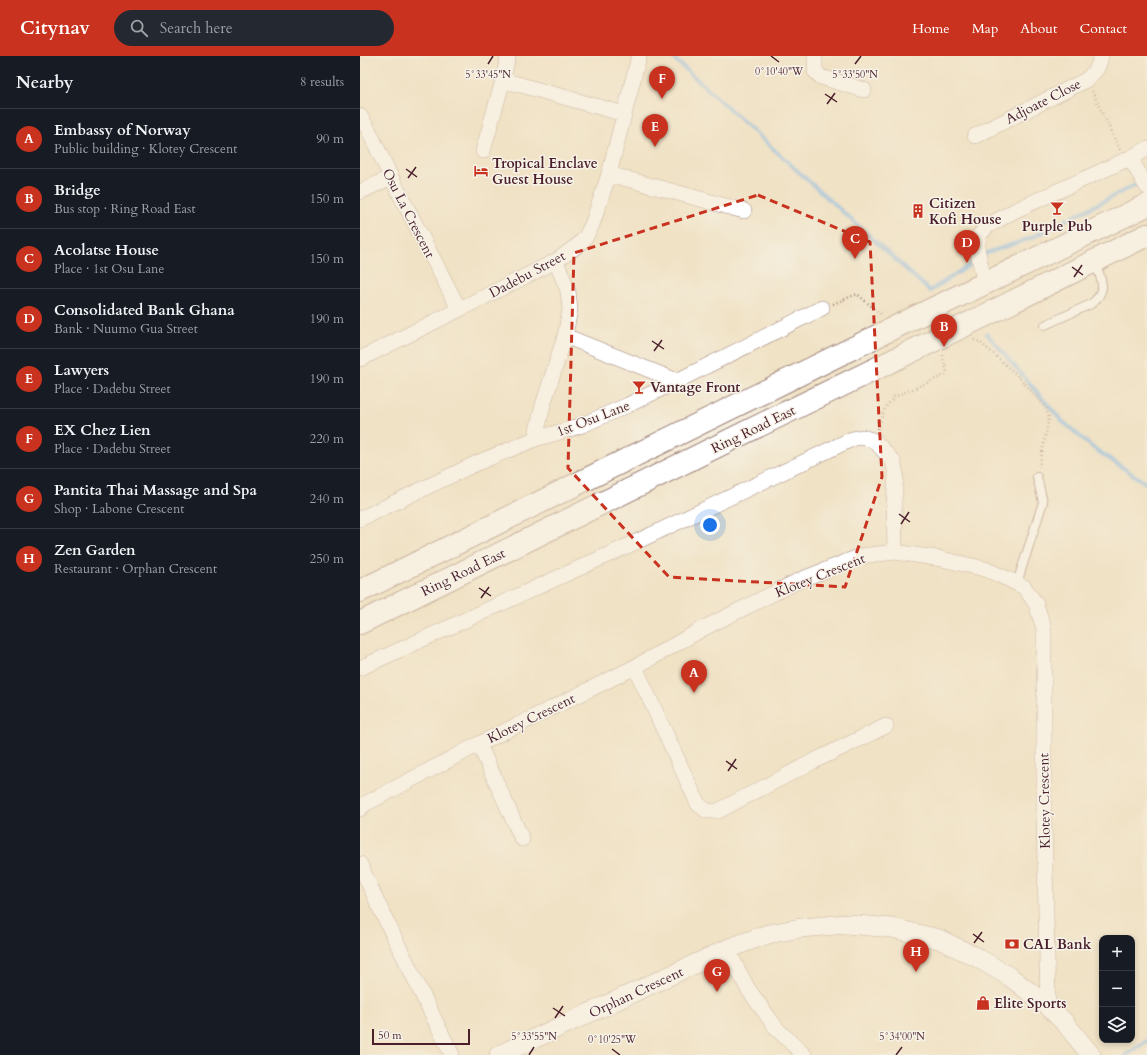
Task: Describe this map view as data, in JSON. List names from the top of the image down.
{
  "streets": {
    "main road": ["Ring Road East"],
    "street": [
      "Adjoate Close",
      "Osu La Crescent",
      "Dadebu Street",
      "1st Osu Lane",
      "Klotey Crescent",
      "Orphan Crescent"
    ]
  },
  "crossings": [
    ["Osu La Crescent", "Dadebu Street"],
    ["Klotey Crescent", "Orphan Crescent"]
  ],
  "places": {
    "hotel": ["Tropical Enclave Guest House"],
    "bar": ["Purple Pub", "Vantage Front"],
    "building": ["Citizen Kofi House"],
    "bank": ["CAL Bank"],
    "shop": ["Elite Sports"]
  },
  "scale_bar": "50 m",
  "page": {
    "header": "Citynav",
    "search": "Search here",
    "nav": [
      "Home",
      "Map",
      "About",
      "Contact"
    ],
    "heading": ["Nearby", "8 results"],
    "pins": [
      "F",
      "E",
      "C",
      "D",
      "B",
      "A",
      "H",
      "G"
    ],
    "list": [
      {
        "mark": "A",
        "name": "Embassy of Norway",
        "note": "Public building · Klotey Crescent",
        "value": "90 m"
      },
      {
        "mark": "B",
        "name": "Bridge",
        "note": "Bus stop · Ring Road East",
        "value": "150 m"
      },
      {
        "mark": "C",
        "name": "Acolatse House",
        "note": "Place · 1st Osu Lane",
        "value": "150 m"
      },
      {
        "mark": "D",
        "name": "Consolidated Bank Ghana",
        "note": "Bank · Nuumo Gua Street",
        "value": "190 m"
      },
      {
        "mark": "E",
        "name": "Lawyers",
        "note": "Place · Dadebu Street",
        "value": "190 m"
      },
      {
        "mark": "F",
        "name": "EX Chez Lien",
        "note": "Place · Dadebu Street",
        "value": "220 m"
      },
      {
        "mark": "G",
        "name": "Pantita Thai Massage and Spa",
        "note": "Shop · Labone Crescent",
        "value": "240 m"
      },
      {
        "mark": "H",
        "name": "Zen Garden",
        "note": "Restaurant · Orphan Crescent",
        "value": "250 m"
      }
    ],
    "map_buttons": ["+", "−"],
    "scale": "50 m"
  },
  "coordinates": [
    "0°10'40\"W",
    "5°33'45\"N",
    "5°33'50\"N",
    "5°33'55\"N",
    "5°34'00\"N",
    "0°10'25\"W"
  ]
}
